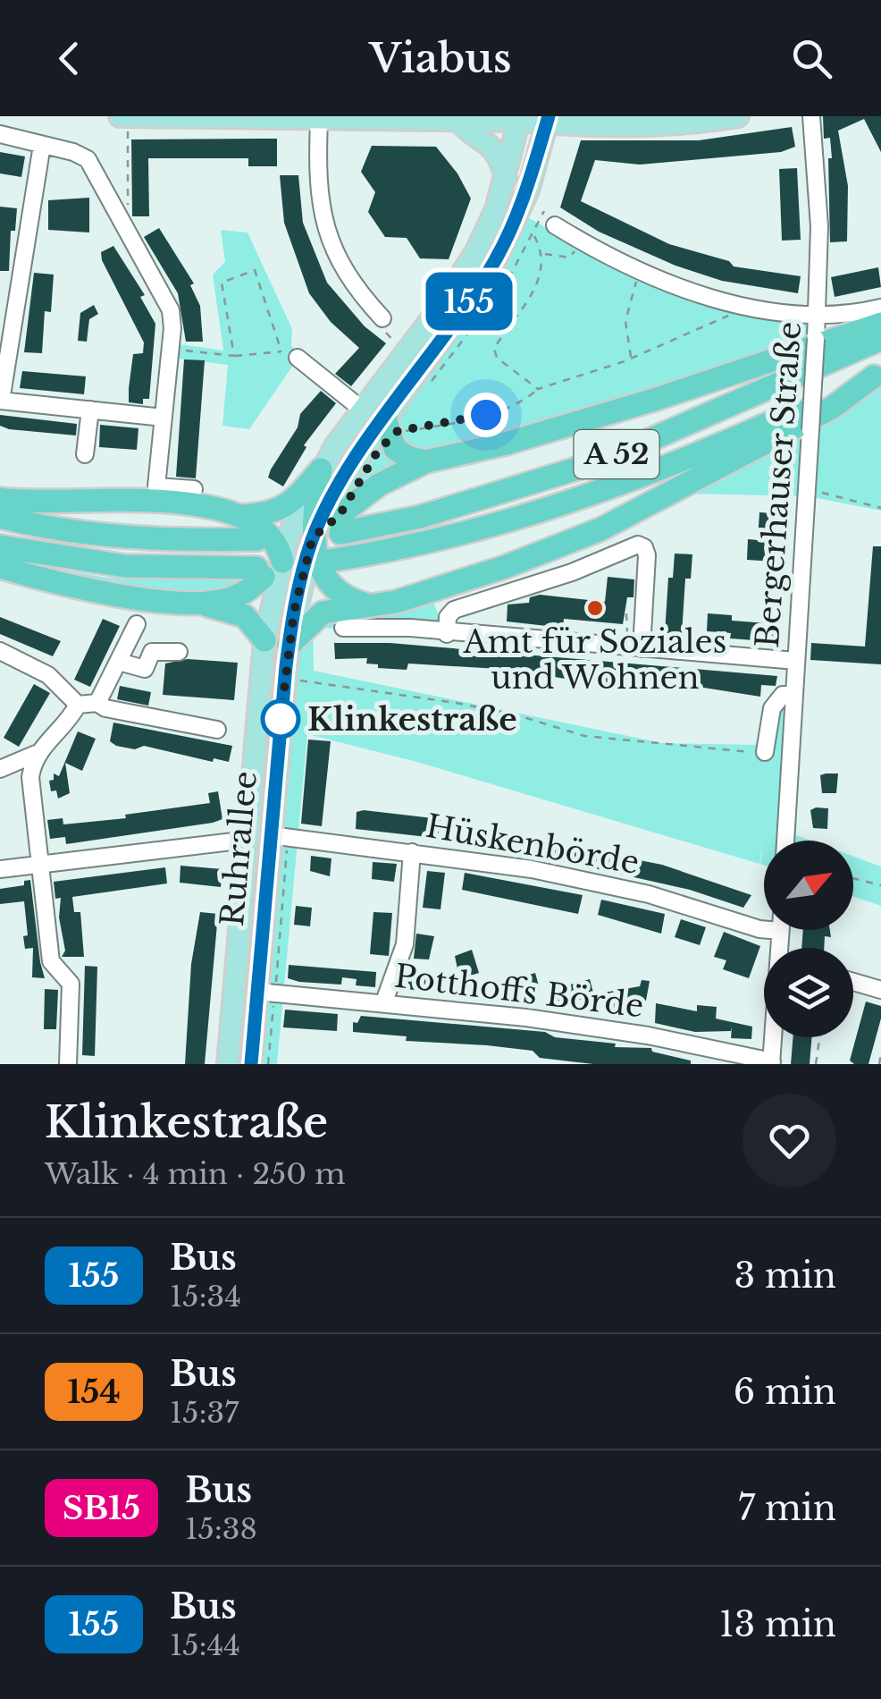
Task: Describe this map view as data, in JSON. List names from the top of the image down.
{
  "streets": {
    "highway": ["A 52"],
    "main road": ["Ruhrallee"],
    "street": ["Bergerhauser Straße", "Hüskenbörde", "Potthoffs Börde"]
  },
  "crossings": [
    ["Hüskenbörde", "Ruhrallee"],
    ["Ruhrallee", "Potthoffs Börde"]
  ],
  "places": ["Amt für Soziales und Wohnen", "Klinkestraße"],
  "lines": ["bus line 155"],
  "north": "top right",
  "page": {
    "header": "Viabus",
    "on_map": "155",
    "heading": ["Klinkestraße", "Walk · 4 min · 250 m"],
    "list": [
      {
        "mark": "155",
        "name": "Bus",
        "note": "15:34",
        "value": "3 min"
      },
      {
        "mark": "154",
        "name": "Bus",
        "note": "15:37",
        "value": "6 min"
      },
      {
        "mark": "SB15",
        "name": "Bus",
        "note": "15:38",
        "value": "7 min"
      },
      {
        "mark": "155",
        "name": "Bus",
        "note": "15:44",
        "value": "13 min"
      }
    ]
  }
}
